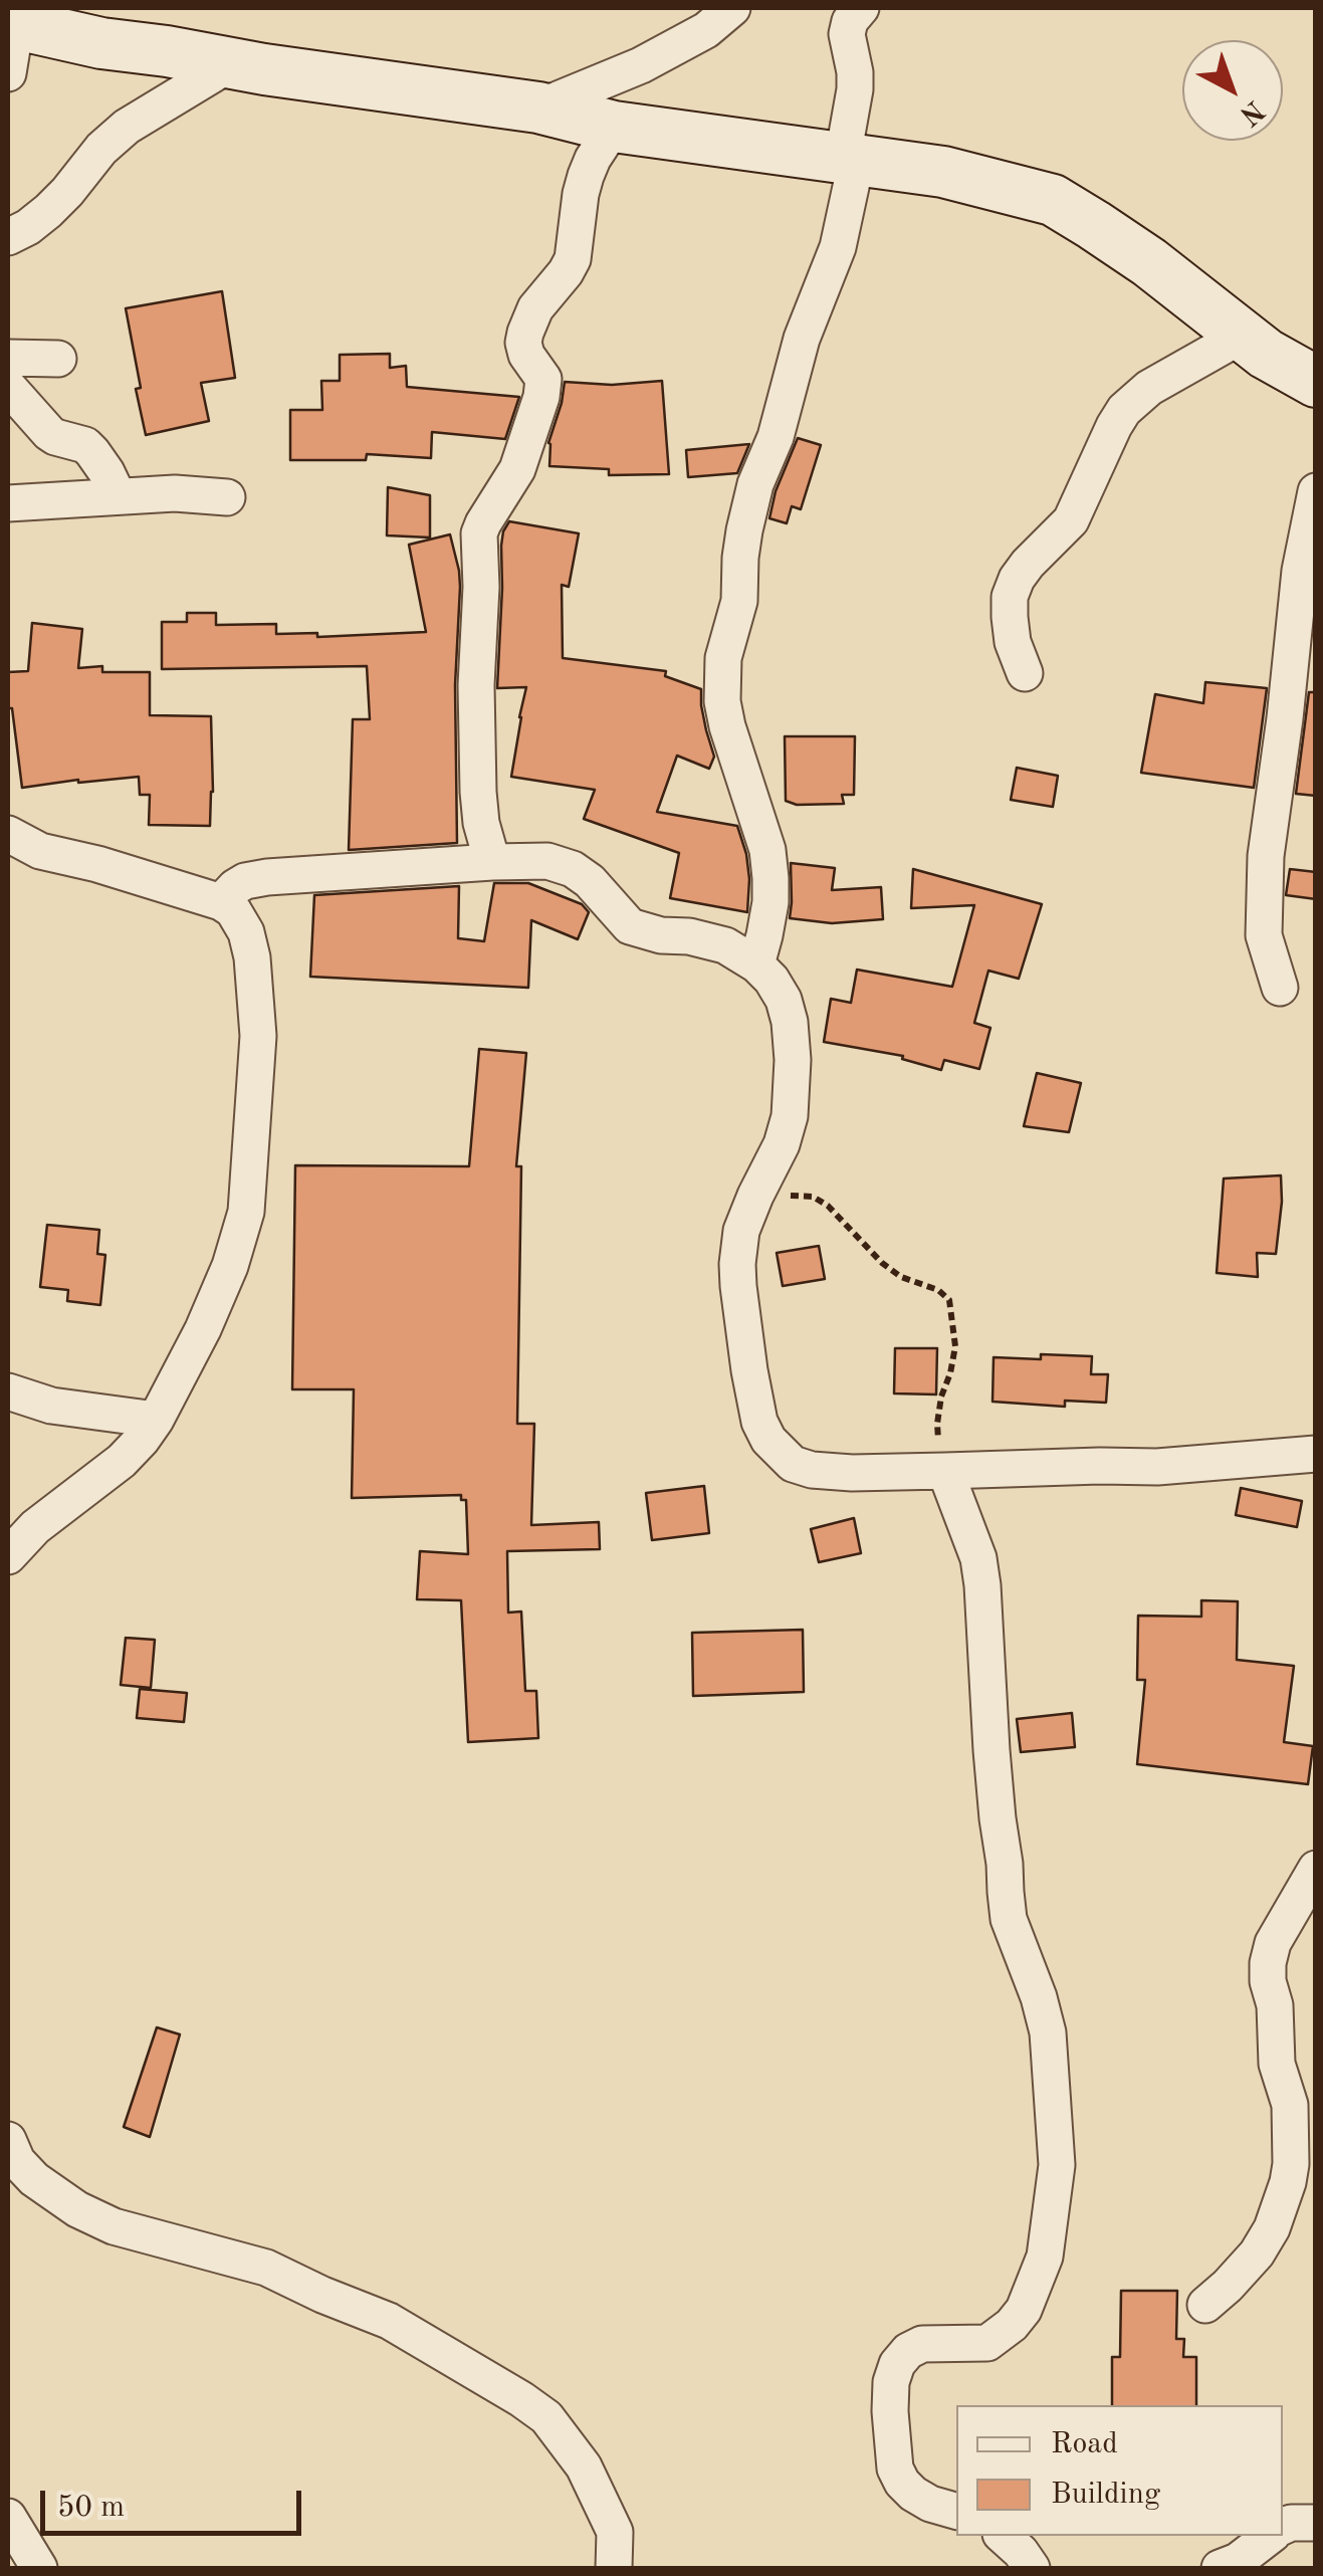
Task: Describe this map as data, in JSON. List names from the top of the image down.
{
  "legend": ["Road", "Building"],
  "scale_bar": "50 m",
  "north": "bottom right"
}
